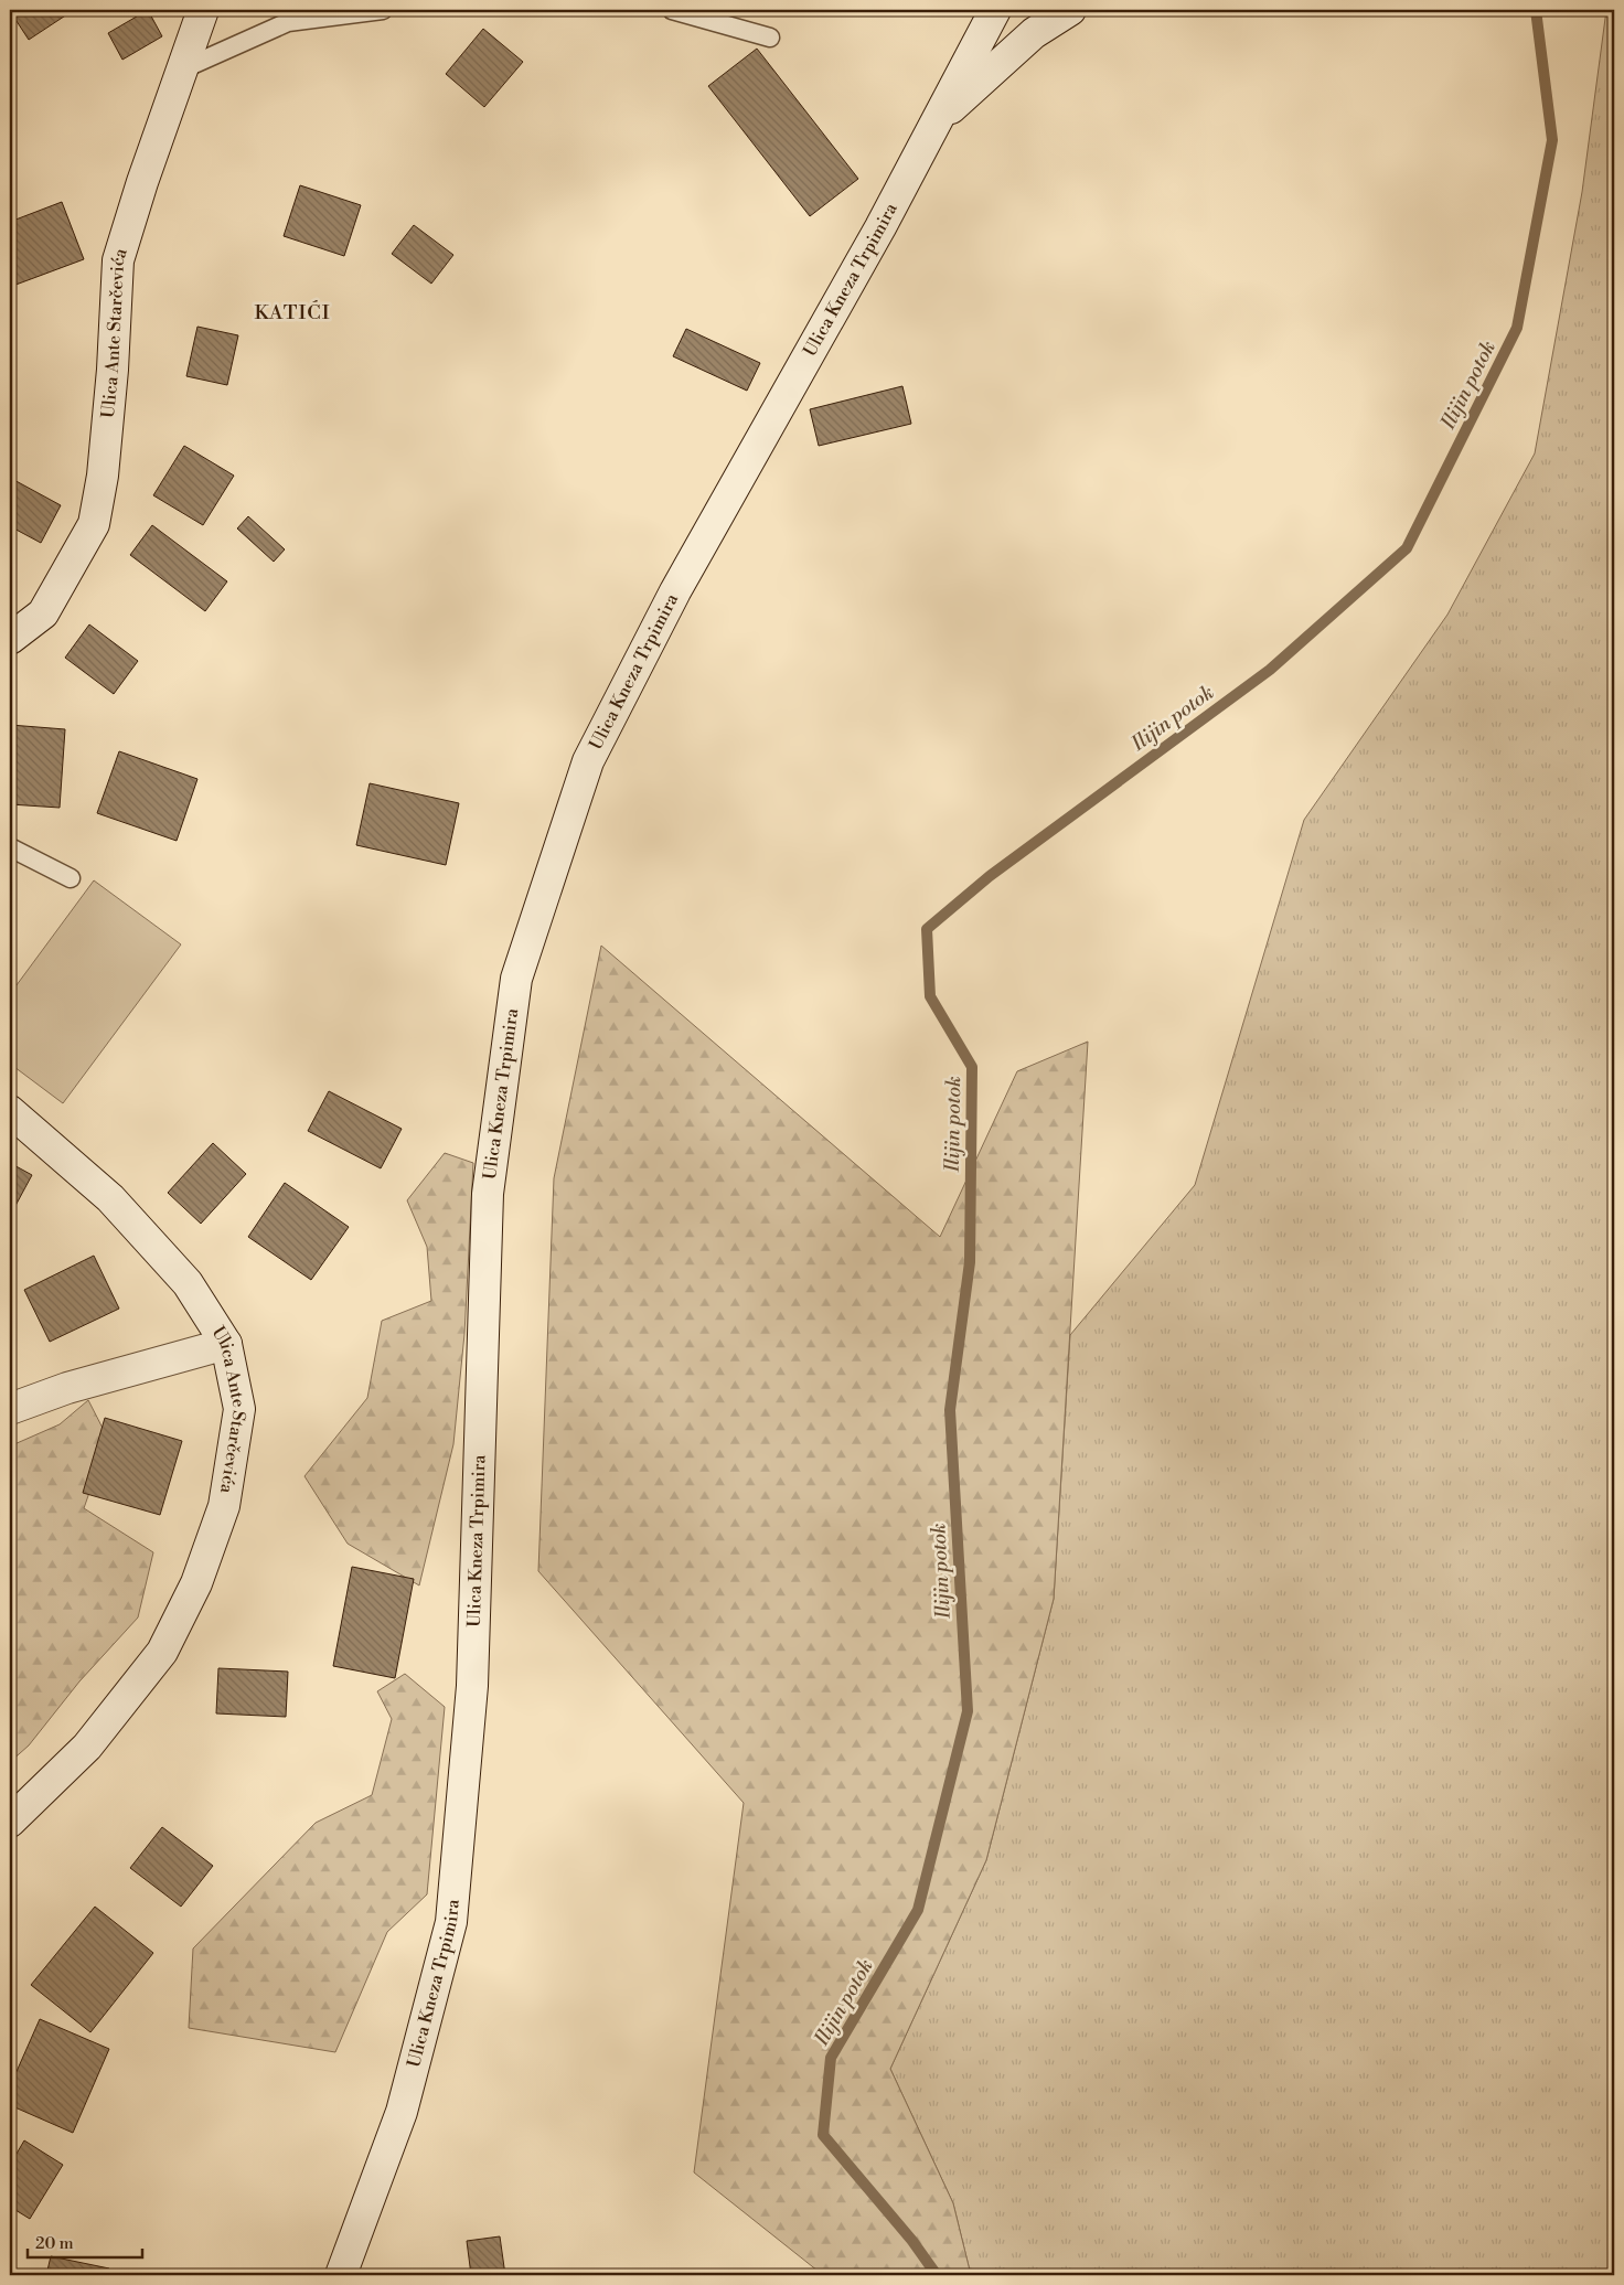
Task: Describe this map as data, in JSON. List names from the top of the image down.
{
  "streets": {
    "main road": ["Ulica Kneza Trpimira", "Ulica Ante Starčevića"]
  },
  "districts": ["KATIĆI"],
  "water": ["Ilijin potok"],
  "scale_bar": "20 m"
}
